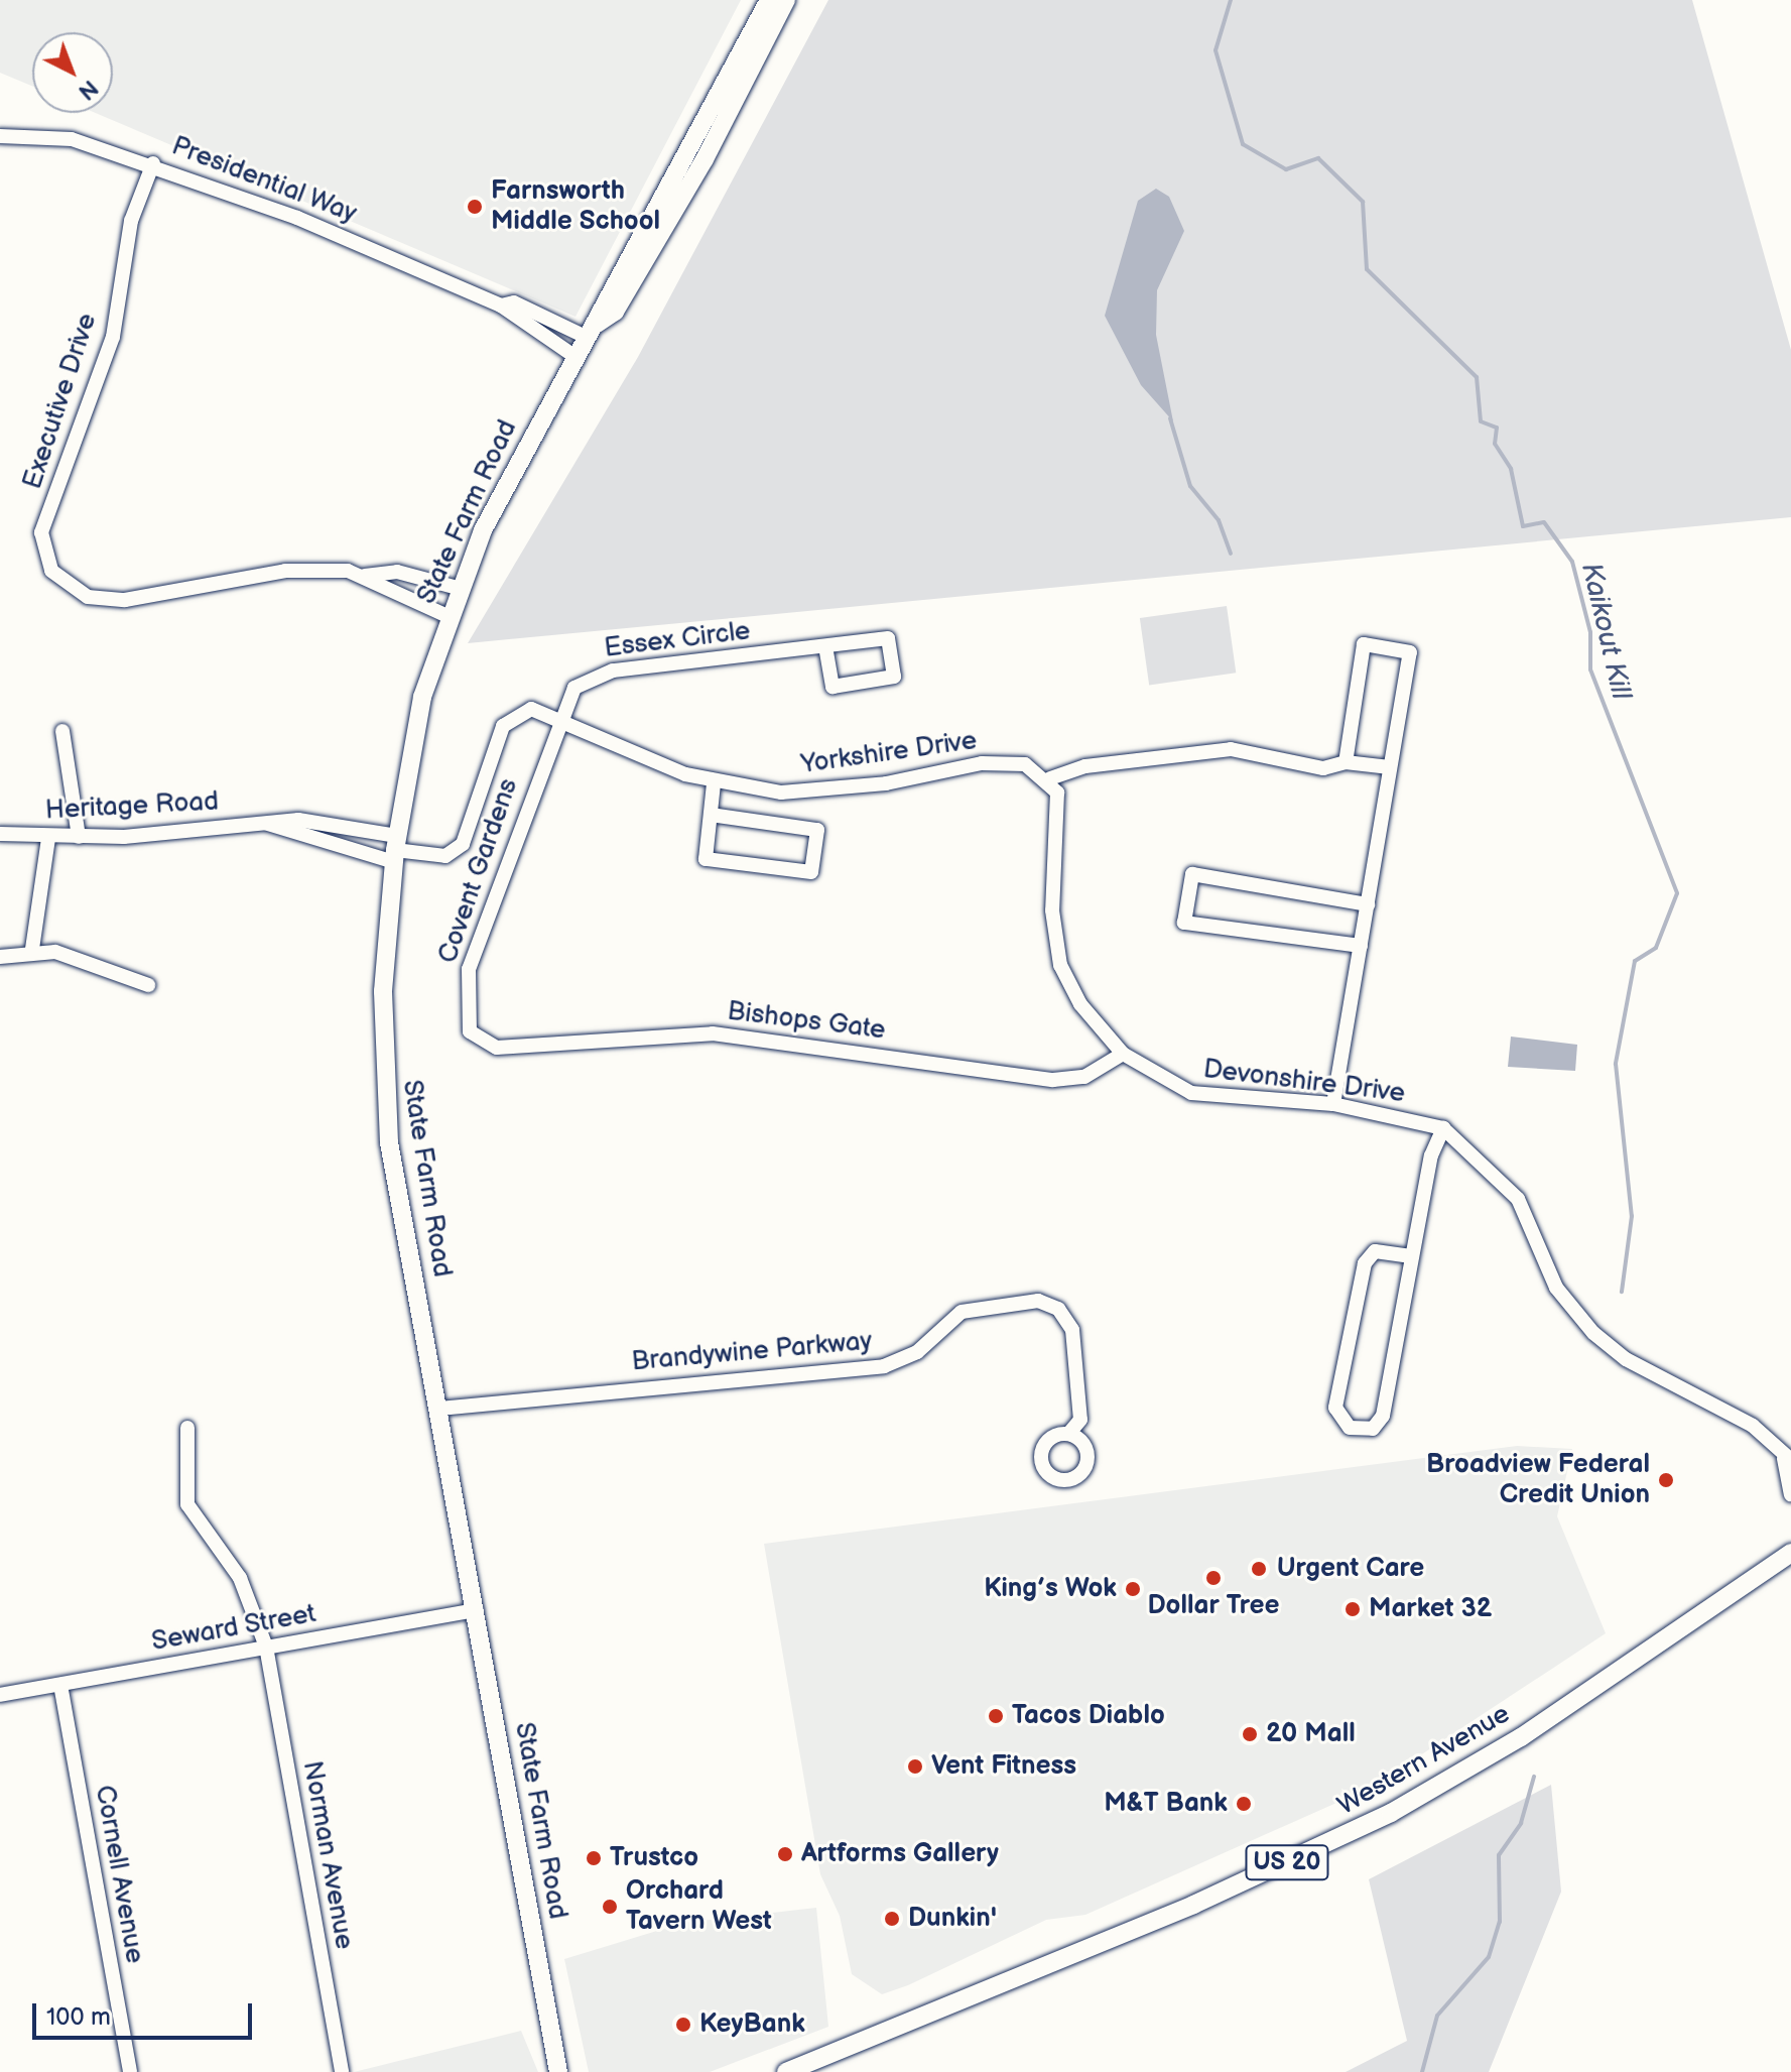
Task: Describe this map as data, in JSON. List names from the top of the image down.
{
  "streets": {
    "main road": ["State Farm Road", "Western Avenue", "US 20"],
    "street": [
      "Presidential Way",
      "Executive Drive",
      "Essex Circle",
      "Yorkshire Drive",
      "Heritage Road",
      "Covent Gardens",
      "Bishops Gate",
      "Devonshire Drive",
      "Brandywine Parkway",
      "Seward Street",
      "Norman Avenue",
      "Cornell Avenue"
    ]
  },
  "crossings": [
    ["Presidential Way", "Executive Drive"],
    ["Presidential Way", "State Farm Road"],
    ["Executive Drive", "State Farm Road"],
    ["State Farm Road", "Yorkshire Drive"],
    ["State Farm Road", "Heritage Road"],
    ["State Farm Road", "Brandywine Parkway"],
    ["State Farm Road", "Seward Street"],
    ["Essex Circle", "Yorkshire Drive"],
    ["Essex Circle", "Covent Gardens"],
    ["Yorkshire Drive", "Heritage Road"],
    ["Yorkshire Drive", "Covent Gardens"],
    ["Yorkshire Drive", "Devonshire Drive"],
    ["Covent Gardens", "Bishops Gate"],
    ["Bishops Gate", "Devonshire Drive"],
    ["Seward Street", "Norman Avenue"],
    ["Seward Street", "Cornell Avenue"]
  ],
  "water": ["Kaikout Kill"],
  "places": [
    "Farnsworth Middle School",
    "Broadview Federal Credit Union",
    "Urgent Care",
    "Dollar Tree",
    "King’s Wok",
    "Market 32",
    "Tacos Diablo",
    "20 Mall",
    "Vent Fitness",
    "M&T Bank",
    "Artforms Gallery",
    "Trustco",
    "Orchard Tavern West",
    "Dunkin'",
    "KeyBank"
  ],
  "scale_bar": "100 m",
  "north": "bottom right"
}
